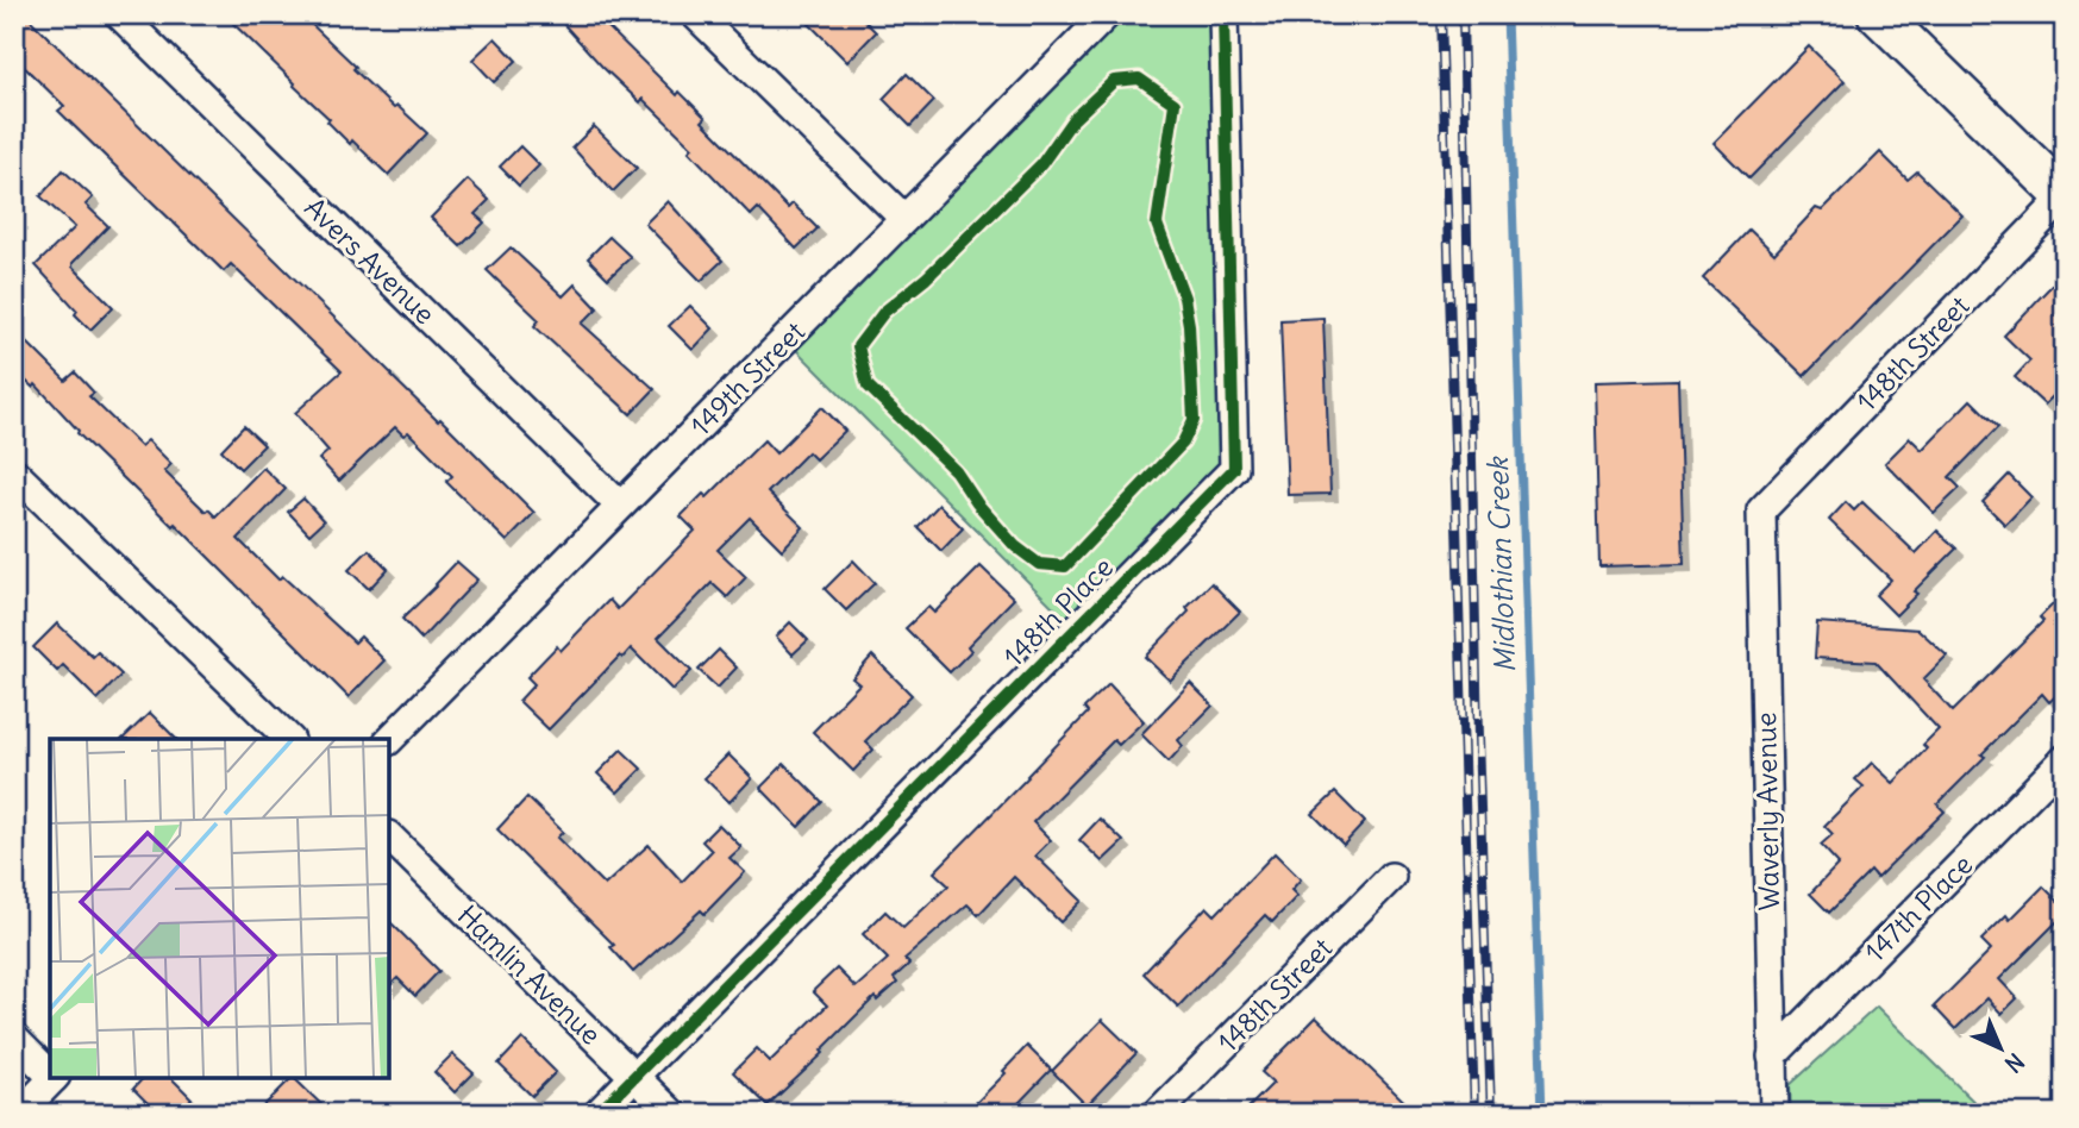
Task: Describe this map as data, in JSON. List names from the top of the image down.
{
  "streets": {
    "street": [
      "Avers Avenue",
      "148th Street",
      "149th Street",
      "148th Place",
      "Waverly Avenue",
      "147th Place",
      "Hamlin Avenue"
    ]
  },
  "crossings": [
    ["Avers Avenue", "149th Street"],
    ["148th Street", "Waverly Avenue"],
    ["148th Place", "Hamlin Avenue"],
    ["Waverly Avenue", "147th Place"]
  ],
  "water": ["Midlothian Creek"],
  "north": "bottom right"
}
